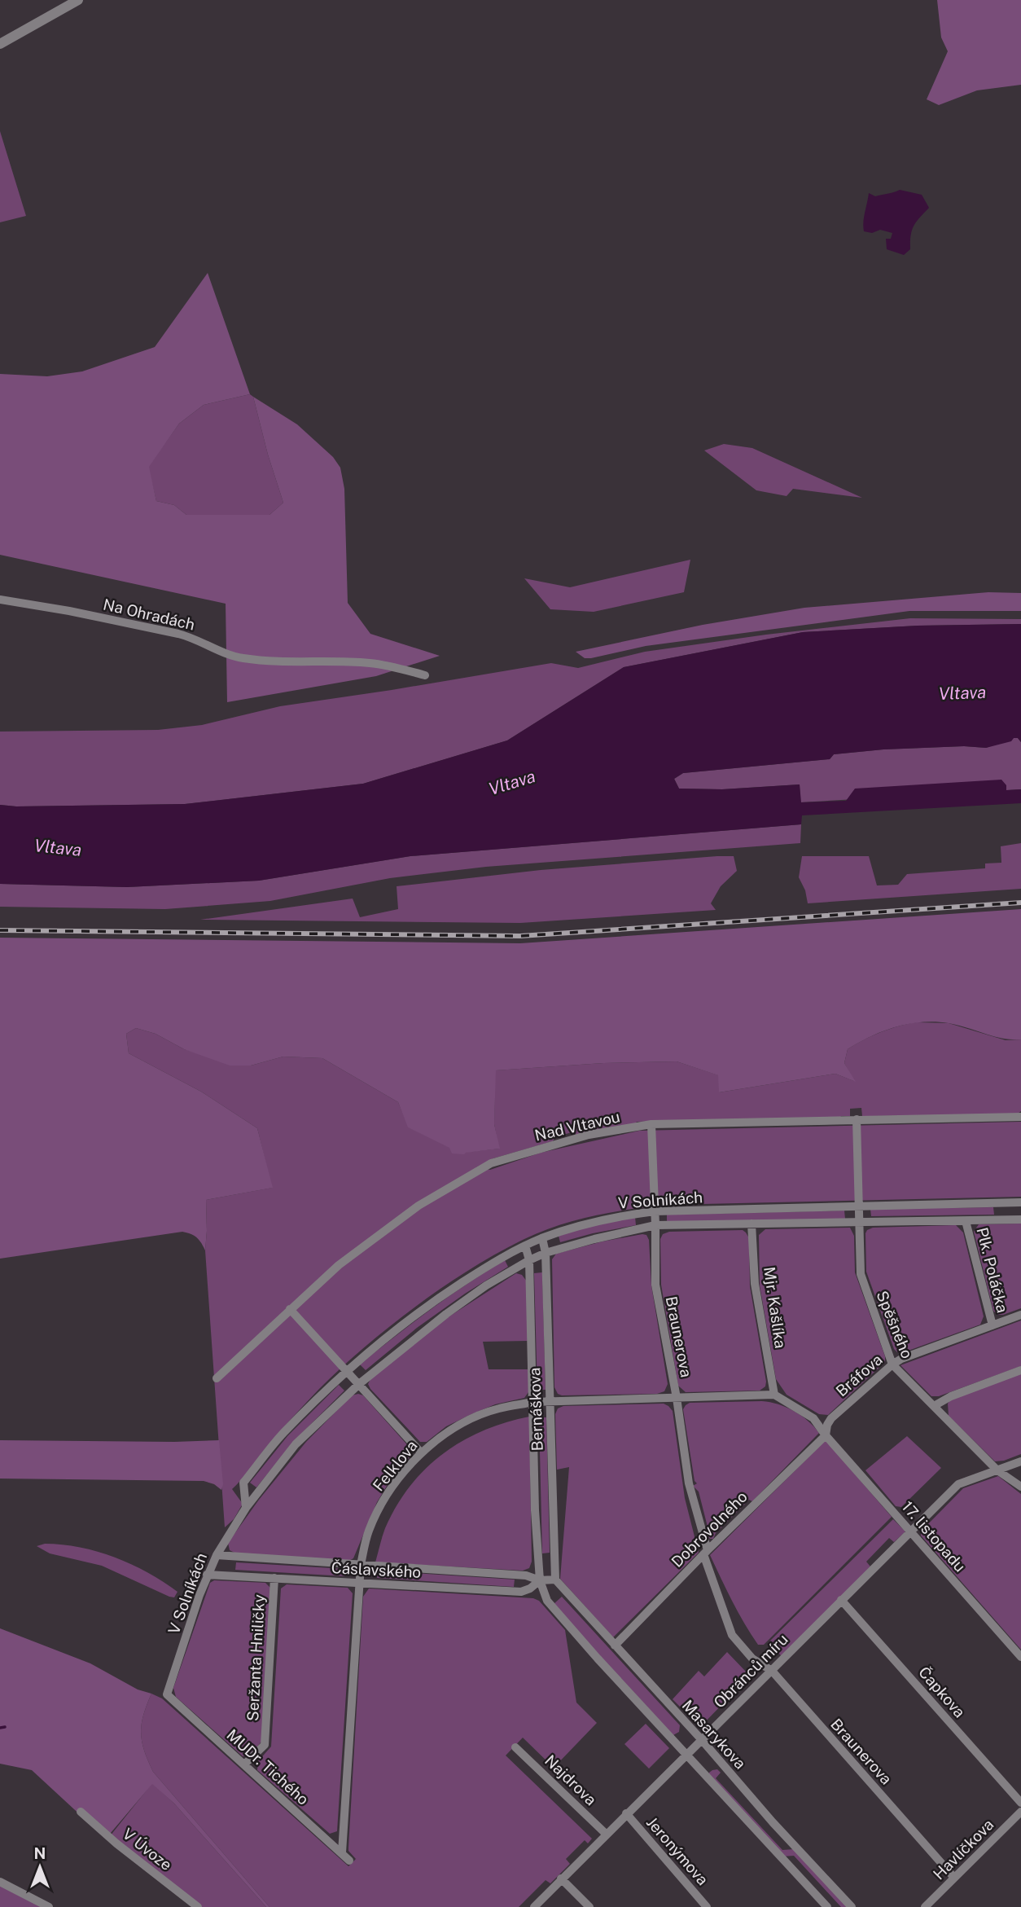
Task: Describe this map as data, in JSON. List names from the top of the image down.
{
  "streets": {
    "street": [
      "Na Ohradách",
      "Nad Vltavou",
      "V Solníkách",
      "Plk. Poláčka",
      "Mjr. Kašlíka",
      "Spěšného",
      "Braunerova",
      "Bráfova",
      "Bernáškova",
      "Felklova",
      "Dobrovolného",
      "17. listopadu",
      "Čáslavského",
      "Seržanta Hniličky",
      "Obránců míru",
      "Čapkova",
      "Masarykova",
      "MUDr. Tichého",
      "Najdrova",
      "V Úvoze",
      "Havlíčkova",
      "Jeronýmova"
    ]
  },
  "crossings": [
    ["Nad Vltavou", "Spěšného"],
    ["Nad Vltavou", "Braunerova"],
    ["V Solníkách", "Plk. Poláčka"],
    ["V Solníkách", "Mjr. Kašlíka"],
    ["V Solníkách", "Spěšného"],
    ["V Solníkách", "Braunerova"],
    ["V Solníkách", "Bernáškova"],
    ["V Solníkách", "Čáslavského"],
    ["V Solníkách", "MUDr. Tichého"],
    ["Plk. Poláčka", "Bráfova"],
    ["Mjr. Kašlíka", "Felklova"],
    ["Spěšného", "Bráfova"],
    ["Spěšného", "Obránců míru"],
    ["Braunerova", "Felklova"],
    ["Braunerova", "Dobrovolného"],
    ["Braunerova", "Obránců míru"],
    ["Braunerova", "Havlíčkova"],
    ["Bráfova", "Dobrovolného"],
    ["Bráfova", "17. listopadu"],
    ["Bernáškova", "Felklova"],
    ["Bernáškova", "Čáslavského"],
    ["Bernáškova", "Masarykova"],
    ["Felklova", "Čáslavského"],
    ["Felklova", "MUDr. Tichého"],
    ["Dobrovolného", "17. listopadu"],
    ["Dobrovolného", "Masarykova"],
    ["17. listopadu", "Obránců míru"],
    ["Čáslavského", "Seržanta Hniličky"],
    ["Čáslavského", "Masarykova"],
    ["Seržanta Hniličky", "MUDr. Tichého"],
    ["Obránců míru", "Čapkova"],
    ["Obránců míru", "Masarykova"],
    ["Obránců míru", "Najdrova"],
    ["Obránců míru", "Jeronýmova"]
  ],
  "water": ["Vltava"],
  "north": "top"
}
